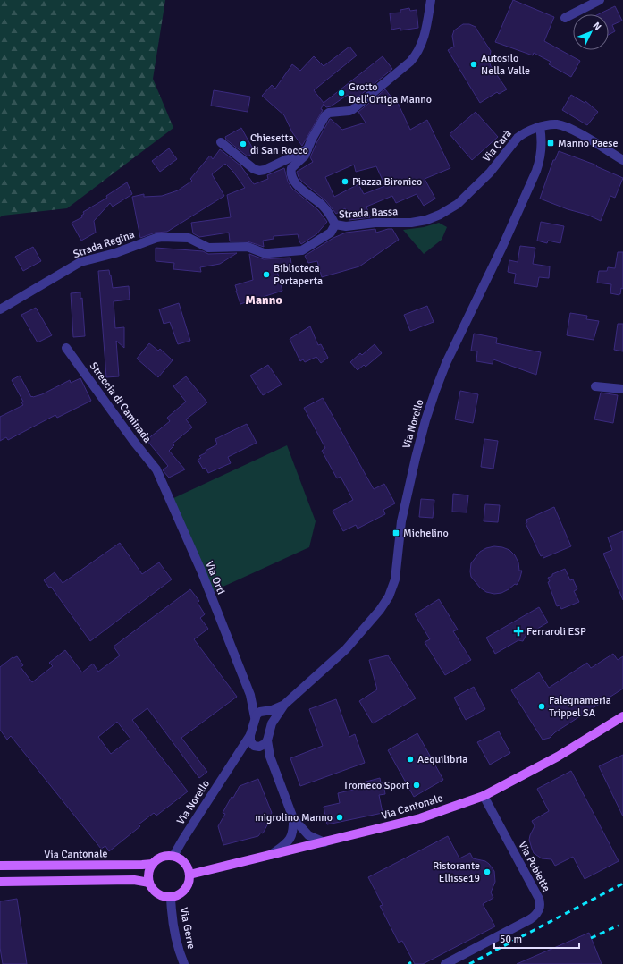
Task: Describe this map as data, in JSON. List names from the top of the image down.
{
  "streets": {
    "main road": ["Via Cantonale"],
    "street": [
      "Via Carà",
      "Strada Bassa",
      "Strada Regina",
      "Streccia di Caminada",
      "Via Norello",
      "Via Orti",
      "Via Pobiette",
      "Via Gerre"
    ]
  },
  "crossings": [
    ["Via Carà", "Strada Bassa"],
    ["Via Carà", "Via Norello"],
    ["Strada Bassa", "Strada Regina"],
    ["Streccia di Caminada", "Via Orti"],
    ["Via Norello", "Via Orti"],
    ["Via Norello", "Via Cantonale"],
    ["Via Norello", "Via Gerre"],
    ["Via Cantonale", "Via Pobiette"],
    ["Via Cantonale", "Via Gerre"]
  ],
  "districts": ["Manno"],
  "places": {
    "other": [
      "Autosilo Nella Valle",
      "Grotto Dell'Ortiga Manno",
      "Chiesetta di San Rocco",
      "Piazza Bironico",
      "Biblioteca Portaperta",
      "Falegnameria Trippel SA",
      "Aequilibria",
      "Tromeco Sport",
      "migrolino Manno",
      "Ristorante Ellisse19"
    ],
    "transit": ["Manno Paese", "Michelino"],
    "health": ["Ferraroli ESP"]
  },
  "scale_bar": "50 m",
  "north": "top right"
}
